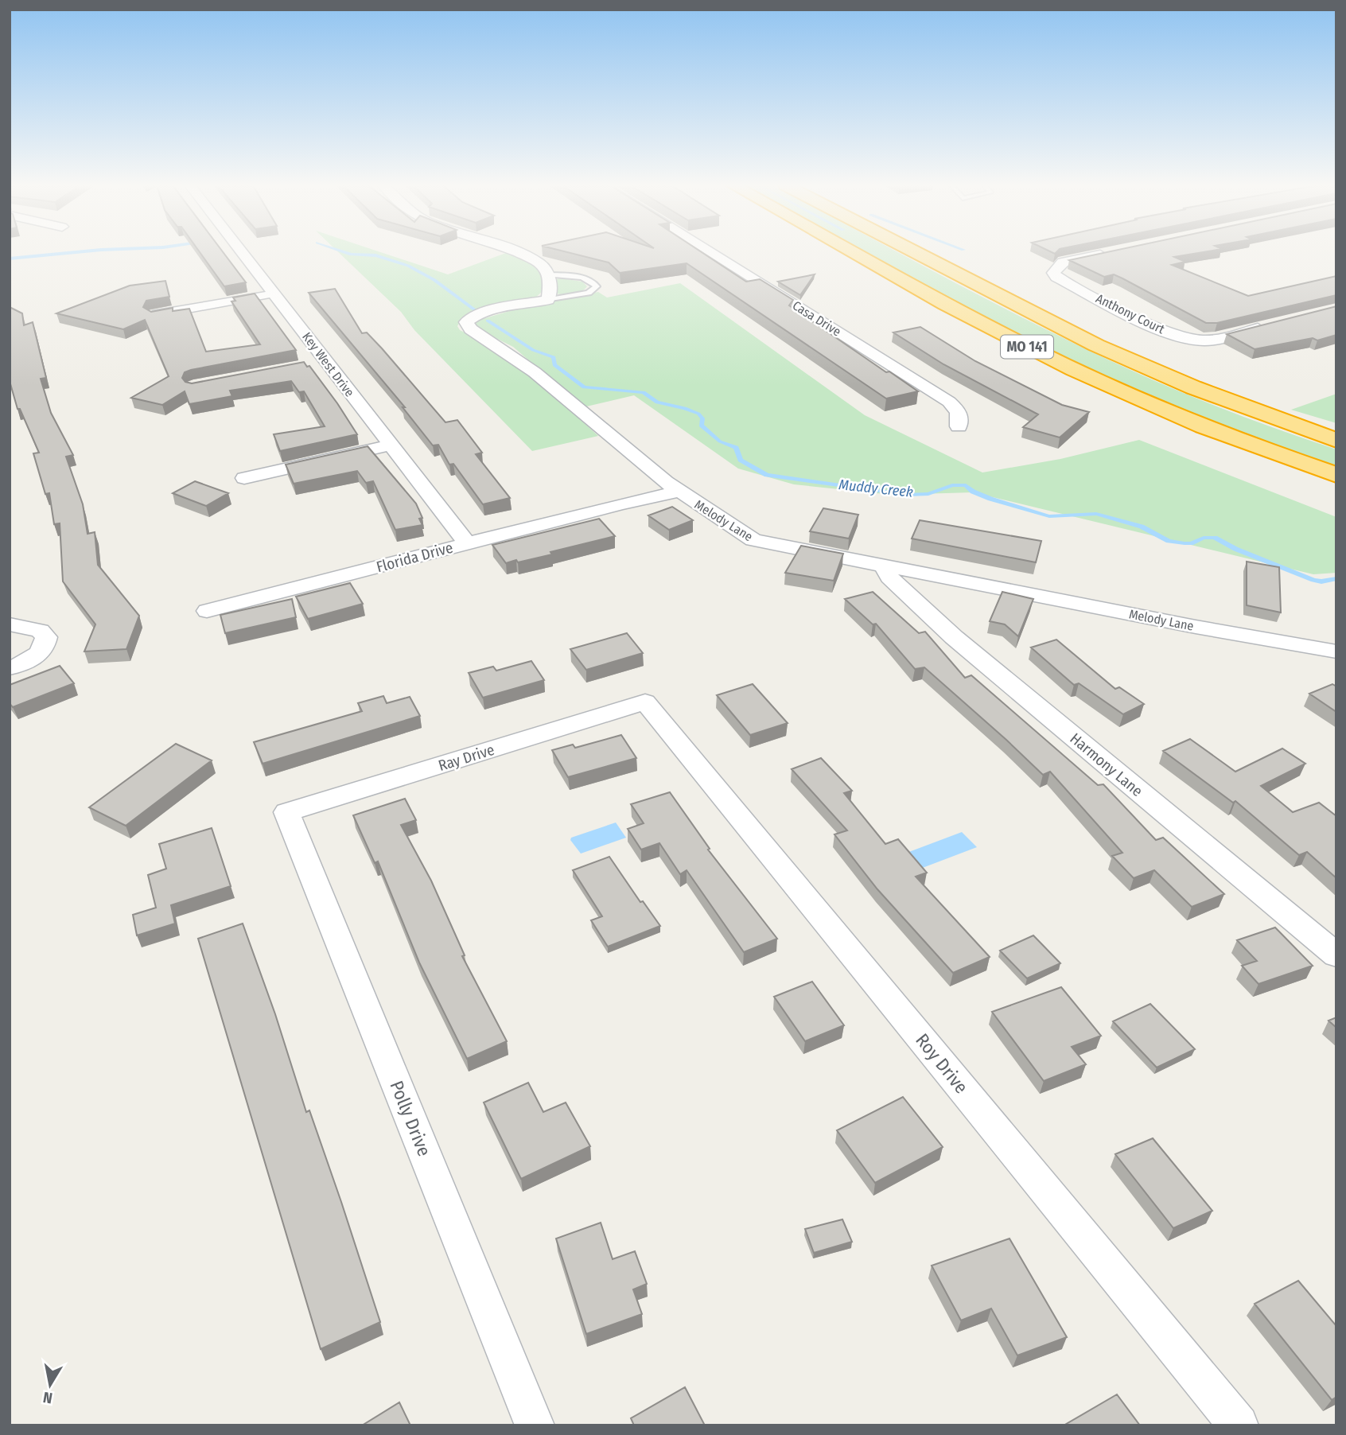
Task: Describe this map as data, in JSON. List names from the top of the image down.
{
  "streets": {
    "highway": ["MO 141"],
    "street": [
      "Anthony Court",
      "Casa Drive",
      "Key West Drive",
      "Melody Lane",
      "Florida Drive",
      "Ray Drive",
      "Harmony Lane",
      "Roy Drive",
      "Polly Drive"
    ]
  },
  "crossings": [
    ["Key West Drive", "Florida Drive"],
    ["Melody Lane", "Florida Drive"],
    ["Melody Lane", "Harmony Lane"],
    ["Ray Drive", "Roy Drive"],
    ["Ray Drive", "Polly Drive"]
  ],
  "water": ["Muddy Creek"],
  "north": "bottom"
}
